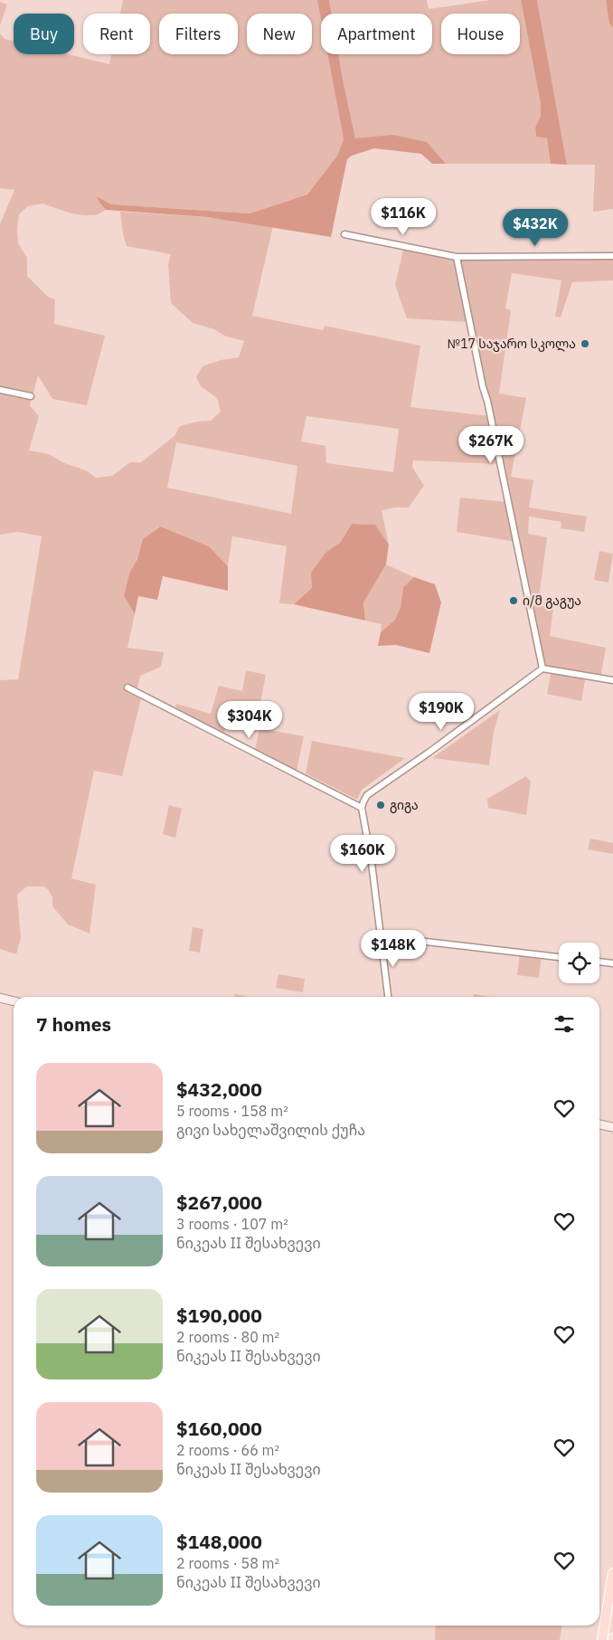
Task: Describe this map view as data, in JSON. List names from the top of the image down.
{
  "places": ["№17 საჯარო სკოლა", "ი/მ გაგუა", "გიგა"],
  "page": {
    "chip": [
      "Buy",
      "Rent",
      "Filters",
      "New",
      "Apartment",
      "House"
    ],
    "price": [
      "$116K",
      "$432K",
      "$267K",
      "$190K",
      "$304K",
      "$160K",
      "$148K"
    ],
    "heading": "7 homes",
    "list": [
      {
        "name": "$432,000",
        "note": "5 rooms · 158 m² · გივი სახელაშვილის ქუჩა"
      },
      {
        "name": "$267,000",
        "note": "3 rooms · 107 m² · ნიკეას II შესახვევი"
      },
      {
        "name": "$190,000",
        "note": "2 rooms · 80 m² · ნიკეას II შესახვევი"
      },
      {
        "name": "$160,000",
        "note": "2 rooms · 66 m² · ნიკეას II შესახვევი"
      },
      {
        "name": "$148,000",
        "note": "2 rooms · 58 m² · ნიკეას II შესახვევი"
      }
    ]
  }
}
